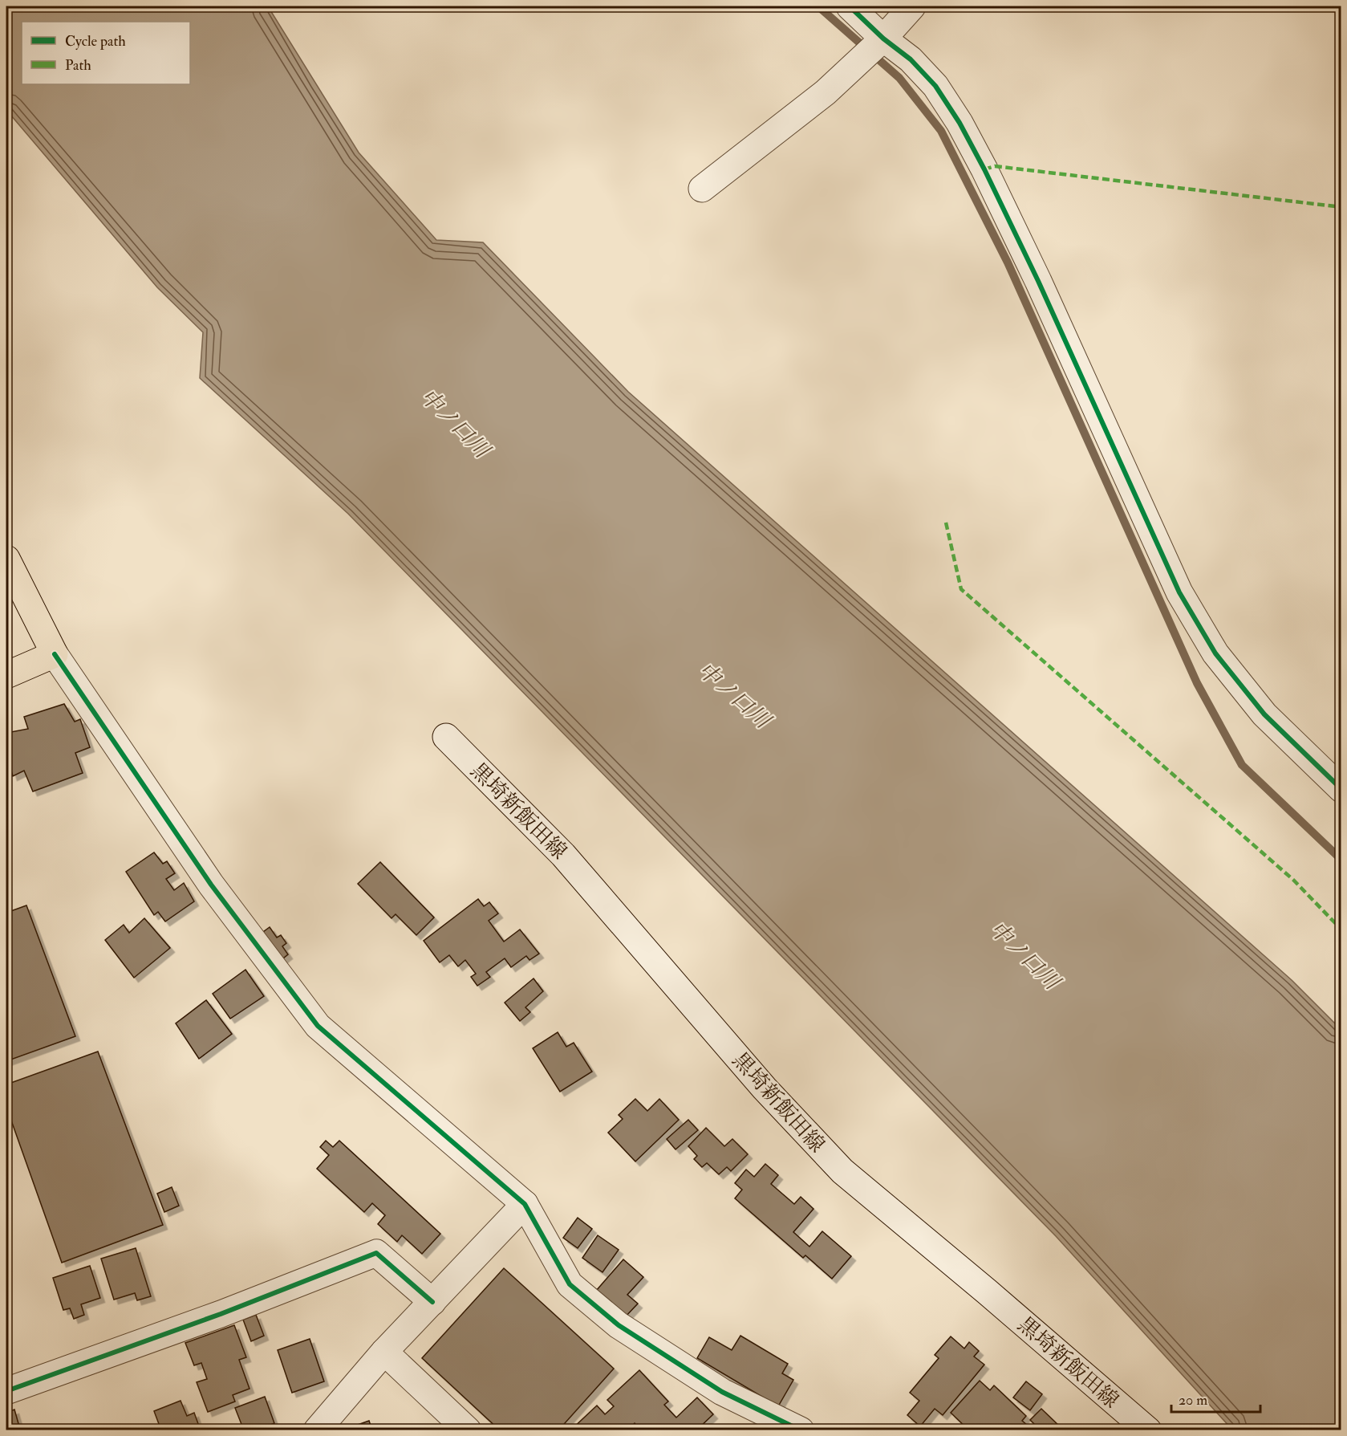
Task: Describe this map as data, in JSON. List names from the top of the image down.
{
  "streets": {
    "street": ["黒埼新飯田線"]
  },
  "water": ["中ノ口川"],
  "legend": ["Cycle path", "Path"],
  "scale_bar": "20 m"
}
